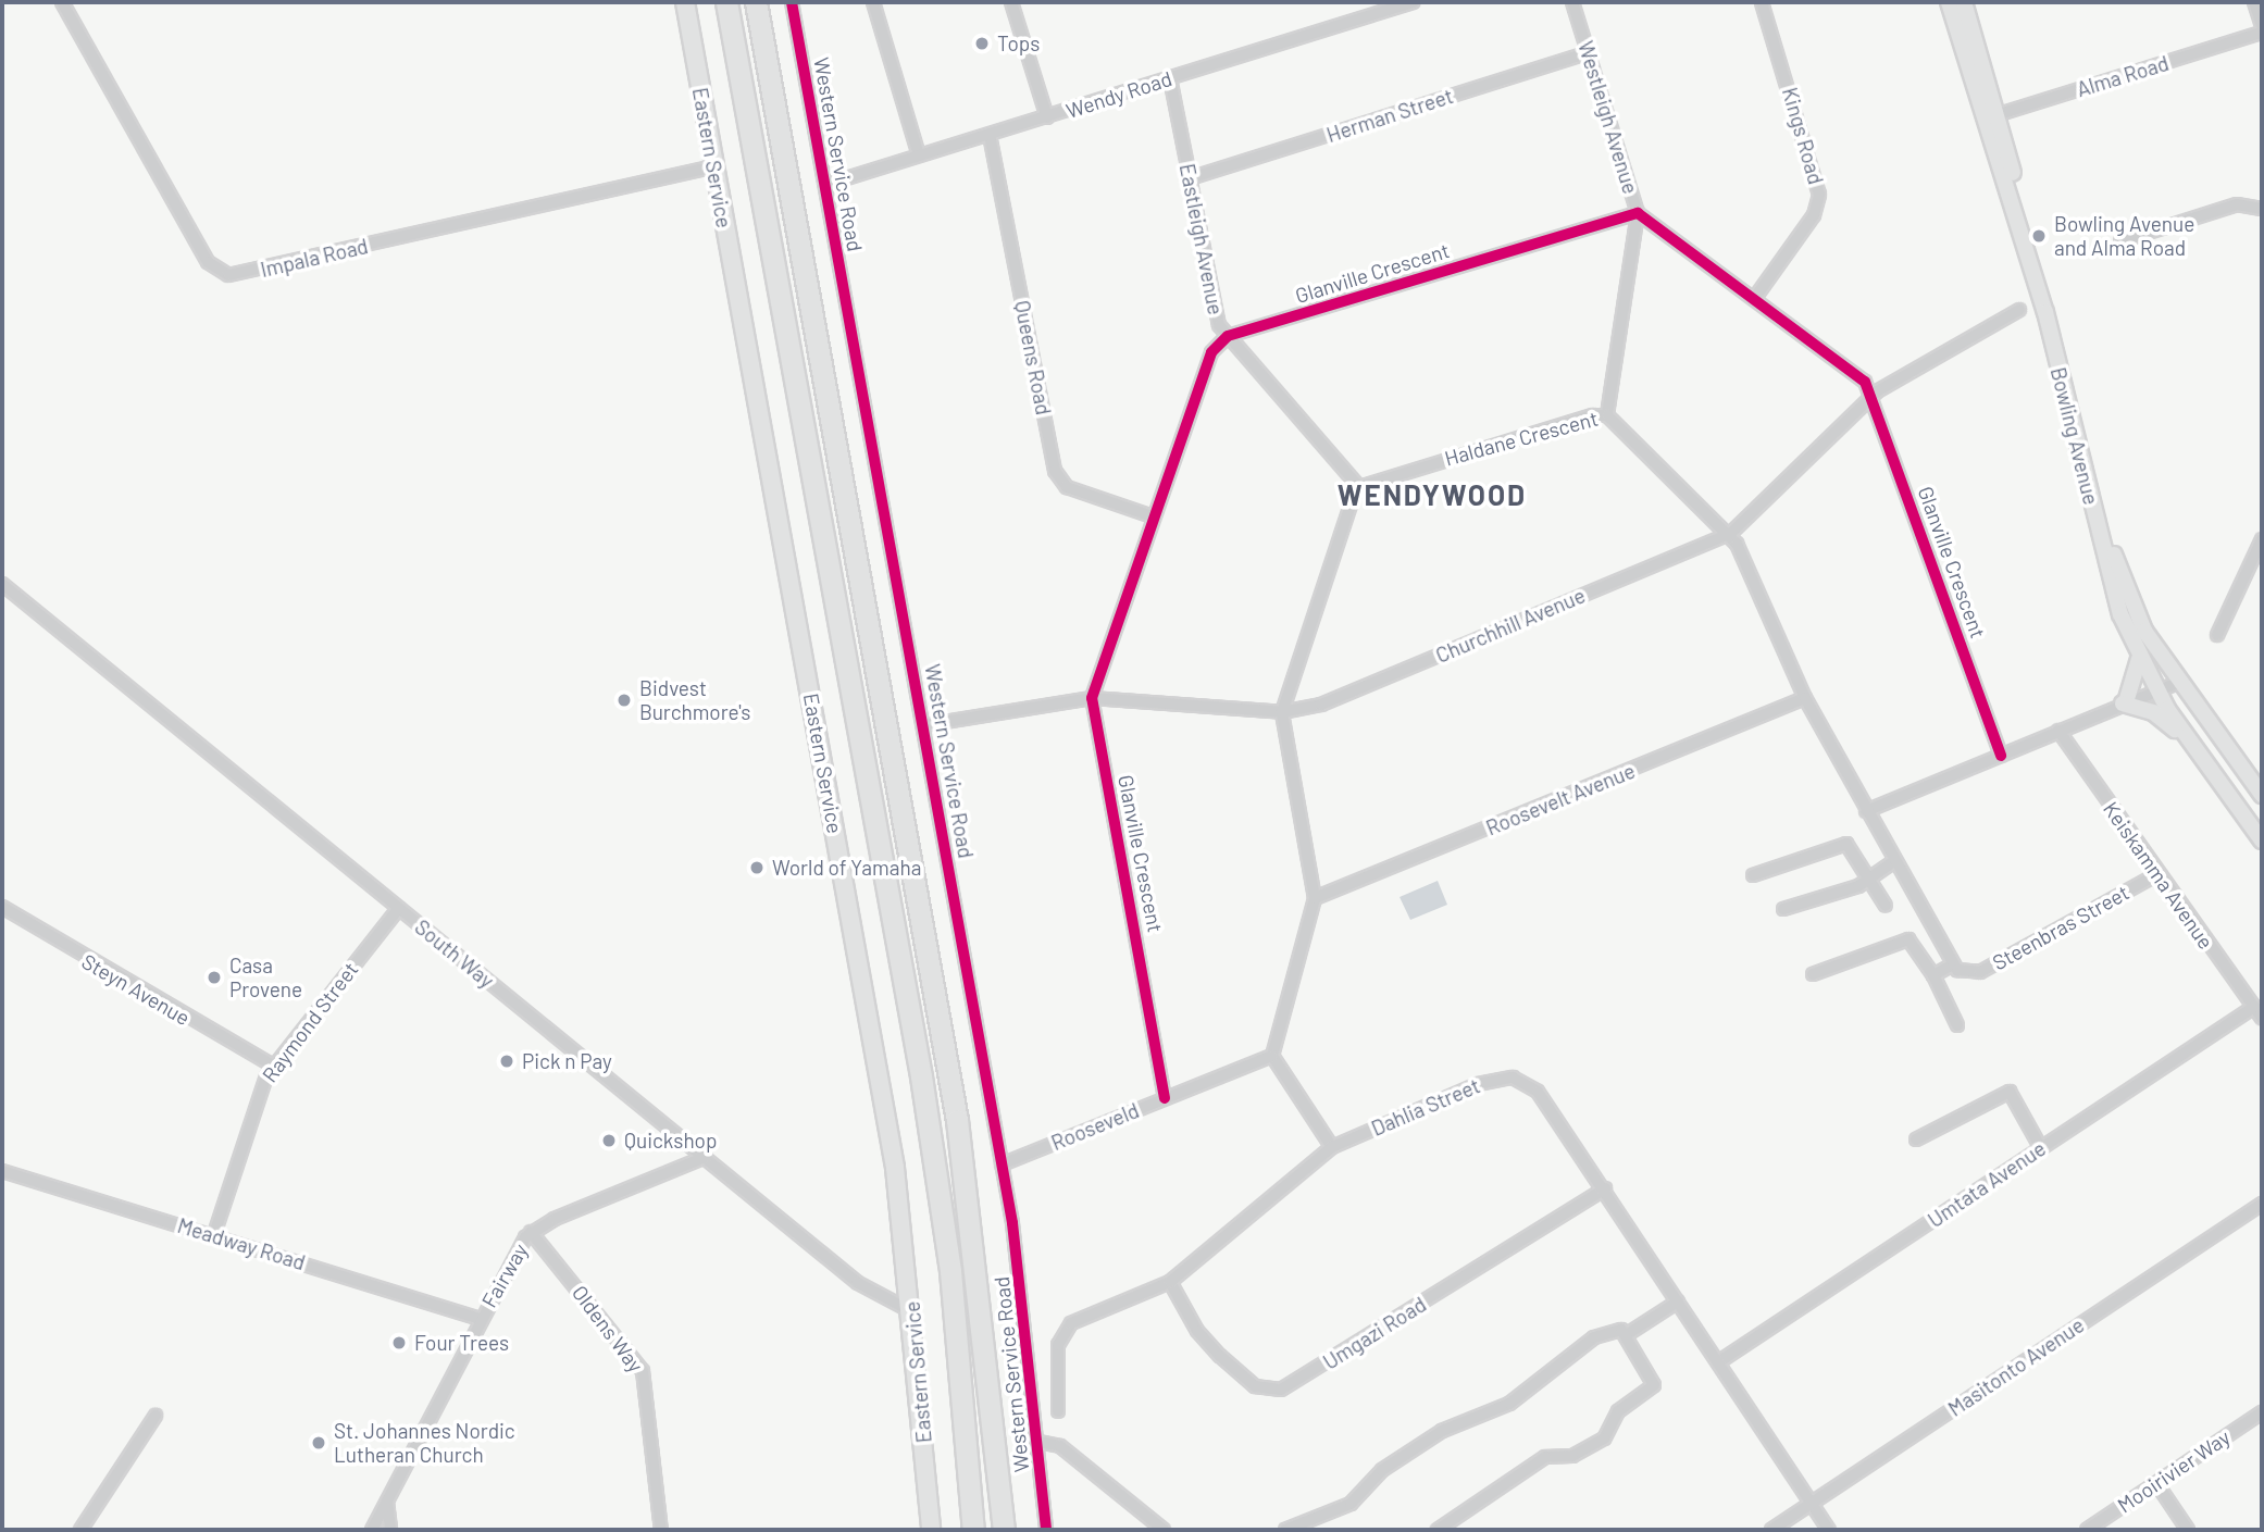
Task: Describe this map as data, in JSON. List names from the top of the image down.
{
  "streets": {
    "main road": ["Eastern Service", "Bowling Avenue"],
    "street": [
      "Alma Road",
      "Wendy Road",
      "Herman Street",
      "Westleigh Avenue",
      "Kings Road",
      "Western Service Road",
      "Eastleigh Avenue",
      "Impala Road",
      "Glanville Crescent",
      "Queens Road",
      "Haldane Crescent",
      "Churchhill Avenue",
      "Roosevelt Avenue",
      "Keiskamma Avenue",
      "Steenbras Street",
      "South Way",
      "Steyn Avenue",
      "Raymond Street",
      "Dahlia Street",
      "Rooseveld",
      "Umtata Avenue",
      "Meadway Road",
      "Fairway",
      "Oldens Way",
      "Umgazi Road",
      "Masitonto Avenue",
      "Mooirivier Way"
    ]
  },
  "crossings": [
    ["Alma Road", "Bowling Avenue"],
    ["Wendy Road", "Western Service Road"],
    ["Wendy Road", "Eastleigh Avenue"],
    ["Wendy Road", "Queens Road"],
    ["Herman Street", "Westleigh Avenue"],
    ["Herman Street", "Eastleigh Avenue"],
    ["Westleigh Avenue", "Glanville Crescent"],
    ["Westleigh Avenue", "Haldane Crescent"],
    ["Kings Road", "Glanville Crescent"],
    ["Western Service Road", "Churchhill Avenue"],
    ["Western Service Road", "Rooseveld"],
    ["Eastern Service", "Impala Road"],
    ["Eastern Service", "South Way"],
    ["Eastleigh Avenue", "Glanville Crescent"],
    ["Eastleigh Avenue", "Haldane Crescent"],
    ["Glanville Crescent", "Queens Road"],
    ["Glanville Crescent", "Churchhill Avenue"],
    ["Glanville Crescent", "Rooseveld"],
    ["Haldane Crescent", "Churchhill Avenue"],
    ["Haldane Crescent", "Roosevelt Avenue"],
    ["Haldane Crescent", "Steenbras Street"],
    ["Keiskamma Avenue", "Steenbras Street"],
    ["Keiskamma Avenue", "Umtata Avenue"],
    ["South Way", "Raymond Street"],
    ["South Way", "Fairway"],
    ["Steyn Avenue", "Raymond Street"],
    ["Raymond Street", "Meadway Road"],
    ["Dahlia Street", "Umtata Avenue"],
    ["Dahlia Street", "Umgazi Road"],
    ["Dahlia Street", "Masitonto Avenue"],
    ["Meadway Road", "Fairway"],
    ["Fairway", "Oldens Way"]
  ],
  "districts": ["WENDYWOOD"],
  "places": [
    "Tops",
    "Bowling Avenue and Alma Road",
    "Bidvest Burchmore's",
    "World of Yamaha",
    "Casa Provene",
    "Pick n Pay",
    "Quickshop",
    "Four Trees",
    "St. Johannes Nordic Lutheran Church"
  ]
}
